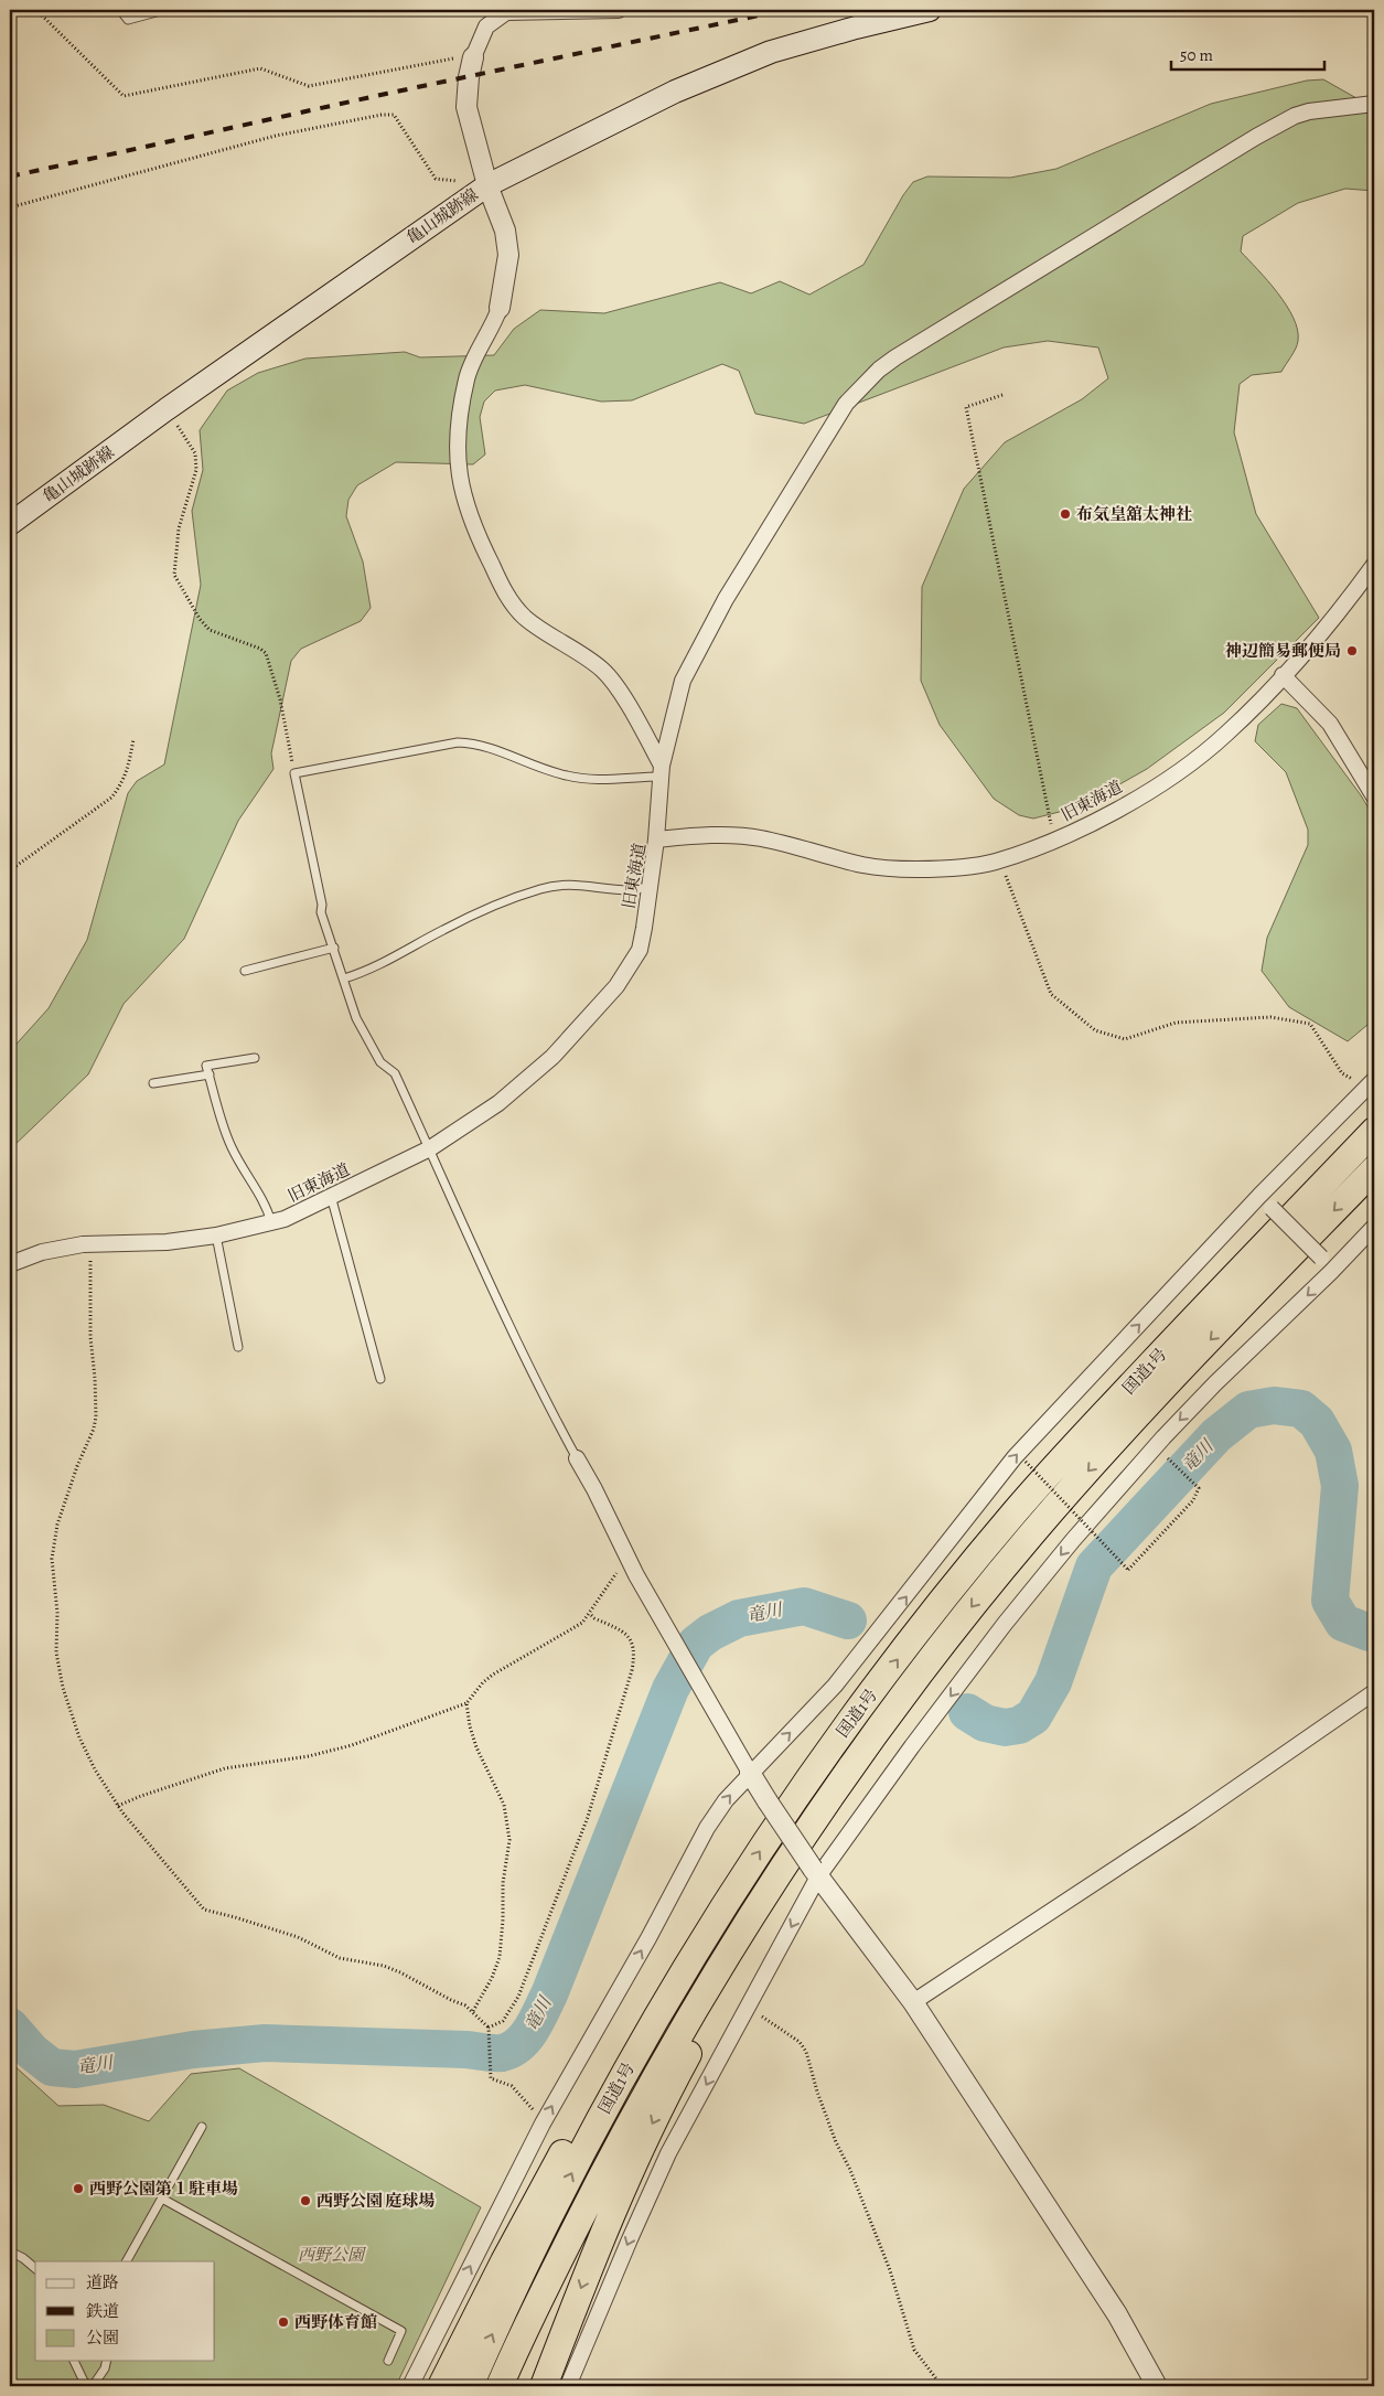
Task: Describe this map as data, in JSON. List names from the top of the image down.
{
  "streets": {
    "highway": ["国道1号"],
    "main road": ["亀山城跡線"],
    "street": ["旧東海道"]
  },
  "water": ["竜川"],
  "parks": ["西野公園"],
  "places": [
    "布気皇舘太神社",
    "神辺簡易郵便局",
    "西野公園第１駐車場",
    "西野公園 庭球場",
    "西野体育館"
  ],
  "legend": ["道路", "鉄道", "公園"],
  "scale_bar": "50 m"
}
